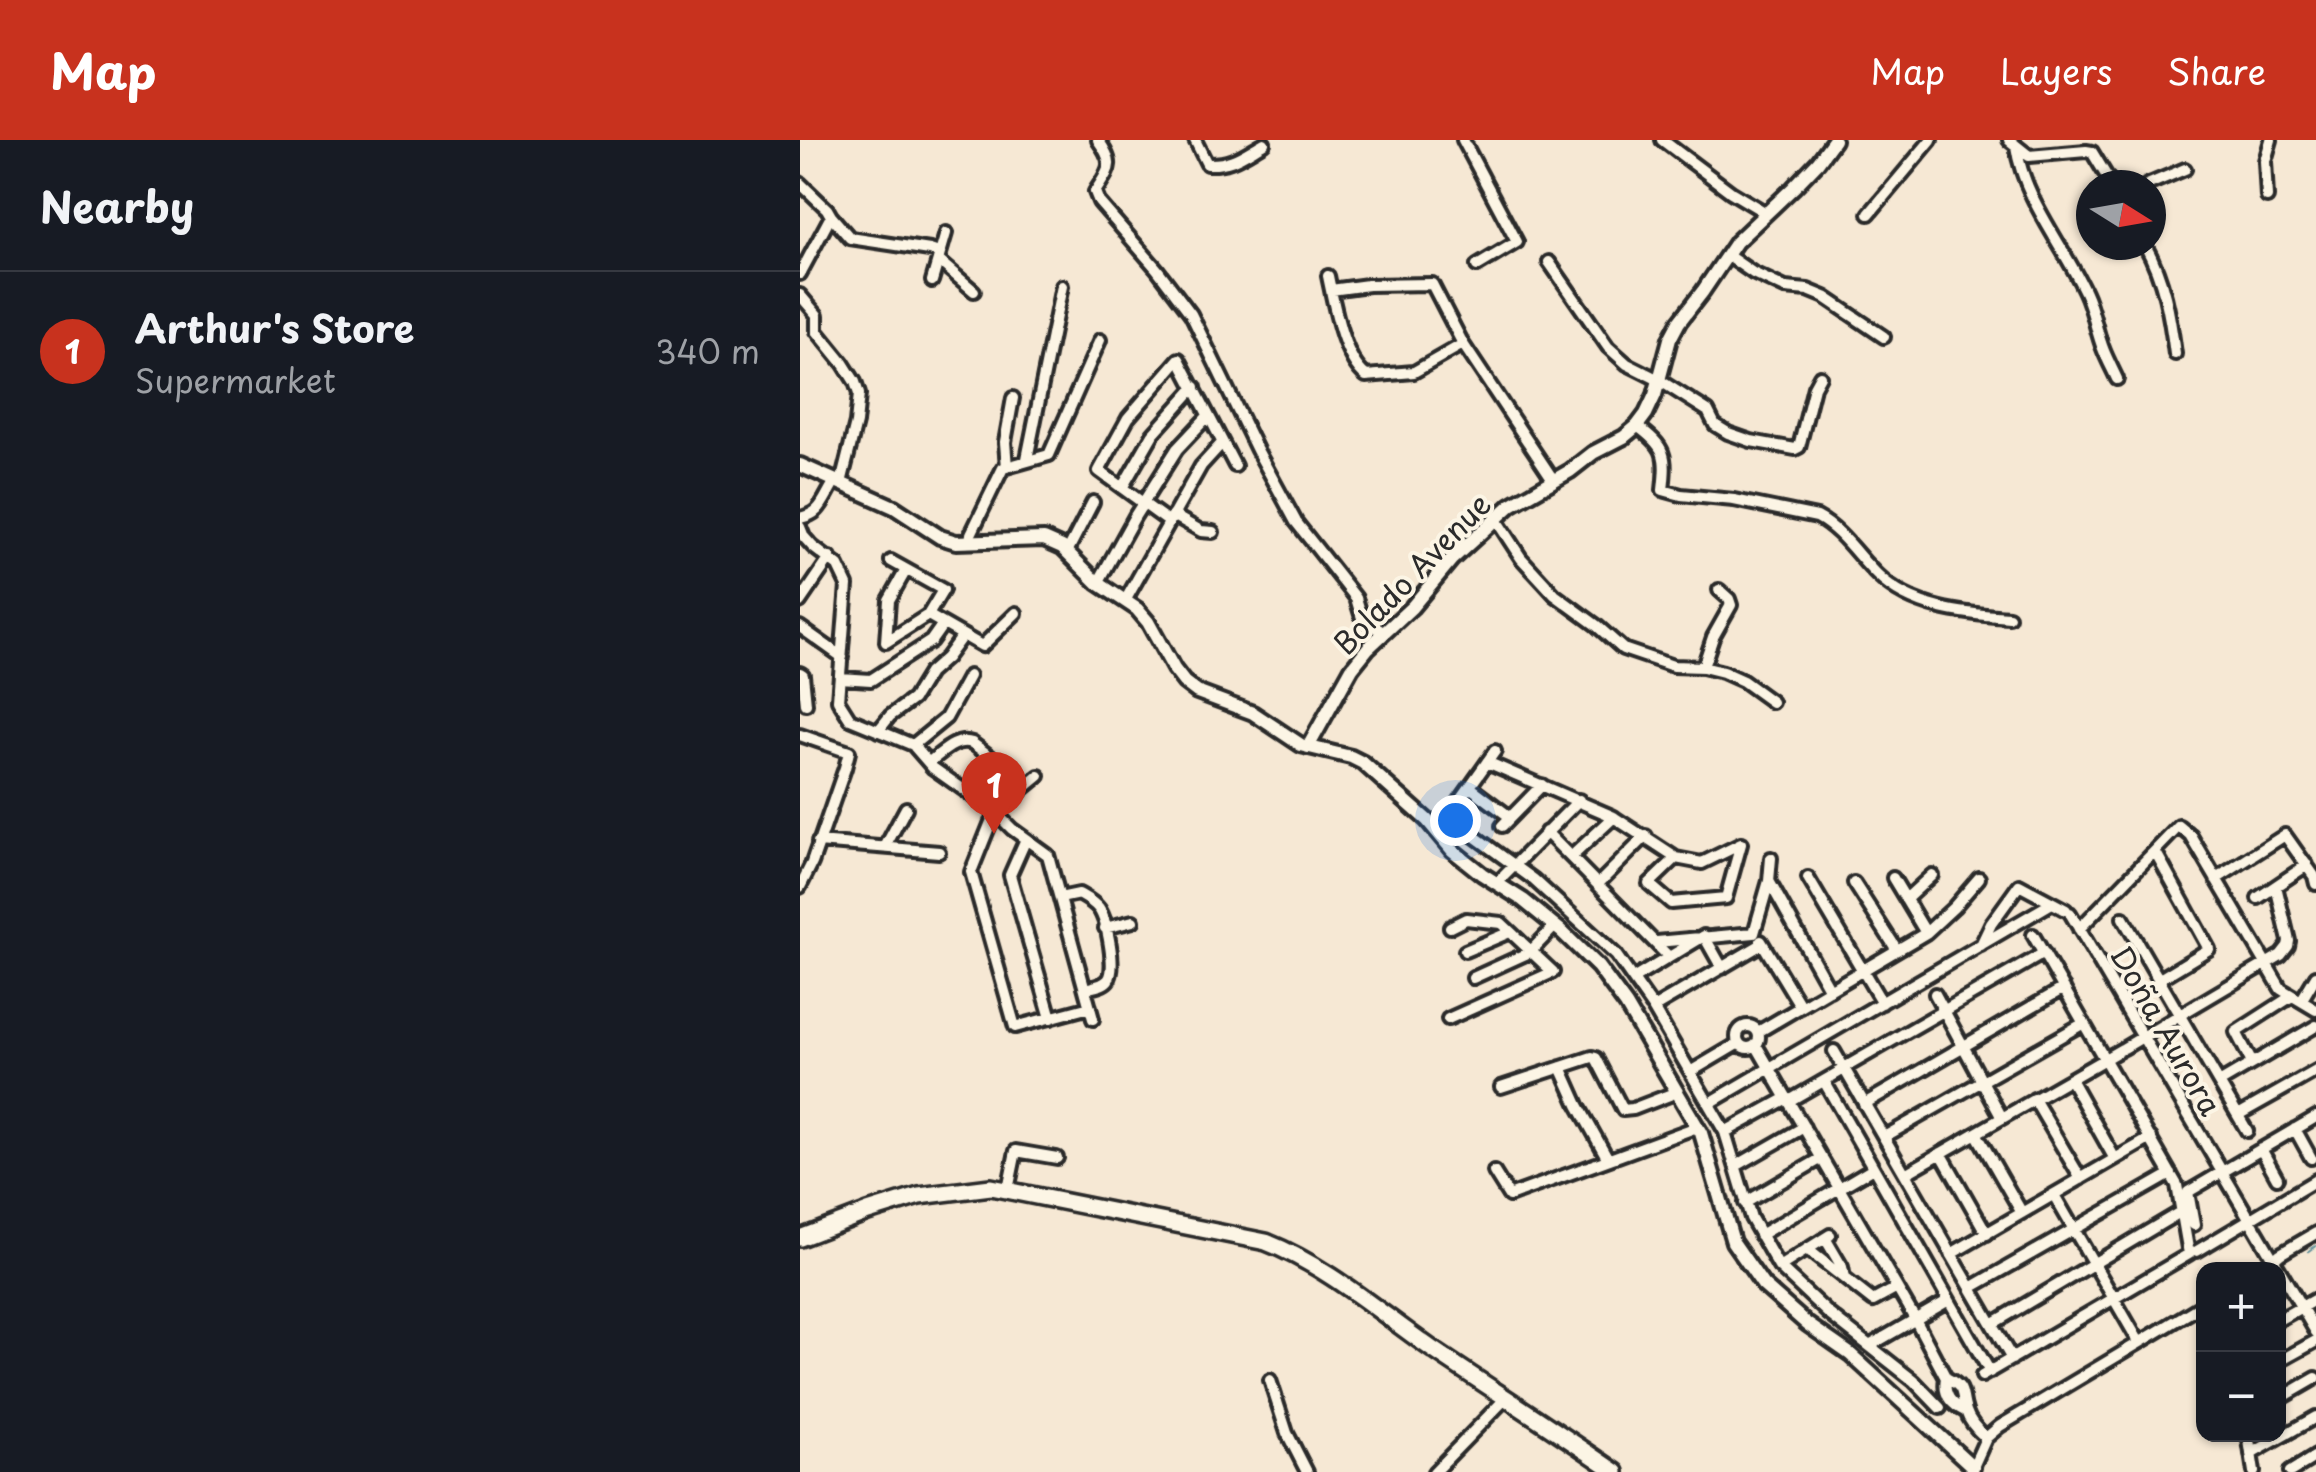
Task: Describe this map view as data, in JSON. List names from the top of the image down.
{
  "streets": {
    "street": ["Bolado Avenue", "Doña Aurora"]
  },
  "north": "right",
  "page": {
    "header": "Map",
    "nav": ["Map", "Layers", "Share"],
    "heading": "Nearby",
    "list": [
      {
        "mark": "1",
        "name": "Arthur's Store",
        "note": "Supermarket",
        "value": "340 m"
      }
    ],
    "pins": "1",
    "map_buttons": ["+", "−"]
  }
}
